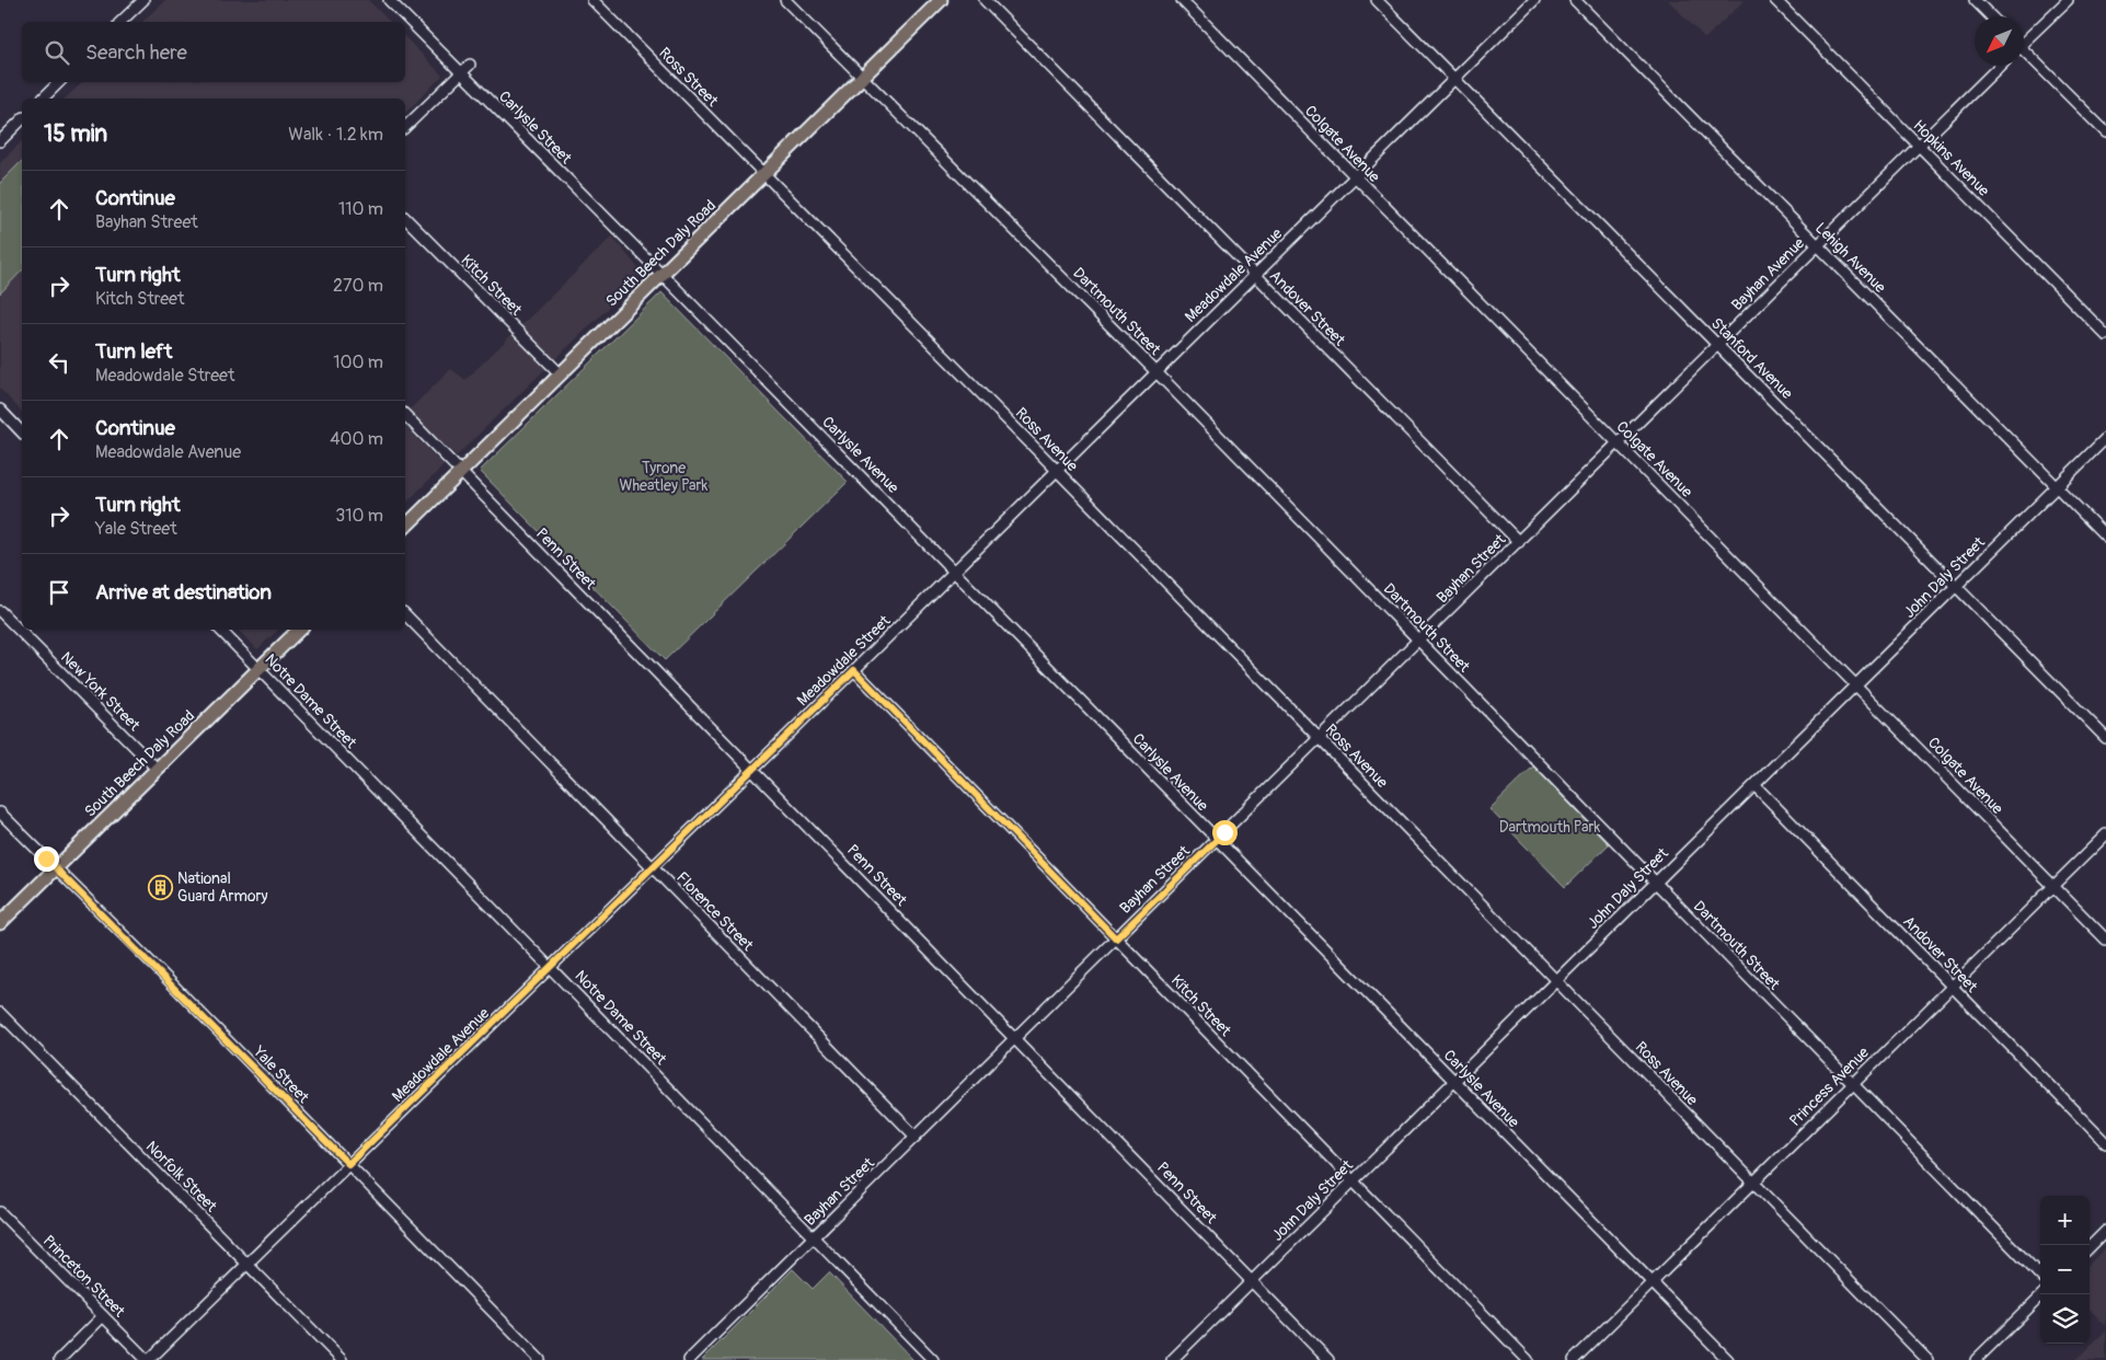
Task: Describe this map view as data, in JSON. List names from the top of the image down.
{
  "streets": {
    "main road": ["South Beech Daly Road"],
    "street": [
      "Ross Street",
      "Carlysle Street",
      "Colgate Avenue",
      "Hopkins Avenue",
      "Lehigh Avenue",
      "Bayhan Avenue",
      "Meadowdale Avenue",
      "Kitch Street",
      "Andover Street",
      "Dartmouth Street",
      "Stanford Avenue",
      "Ross Avenue",
      "Carlysle Avenue",
      "Penn Street",
      "Bayhan Street",
      "John Daly Street",
      "Meadowdale Street",
      "New York Street",
      "Notre Dame Street",
      "Florence Street",
      "Yale Street",
      "Princess Avenue",
      "Norfolk Street",
      "Princeton Street"
    ]
  },
  "crossings": [
    ["Ross Street", "South Beech Daly Road"],
    ["Ross Street", "Ross Avenue"],
    ["Carlysle Street", "South Beech Daly Road"],
    ["Carlysle Street", "Carlysle Avenue"],
    ["Colgate Avenue", "Bayhan Avenue"],
    ["Colgate Avenue", "Meadowdale Avenue"],
    ["Colgate Avenue", "Bayhan Street"],
    ["Colgate Avenue", "John Daly Street"],
    ["Colgate Avenue", "Princess Avenue"],
    ["Hopkins Avenue", "Bayhan Avenue"],
    ["South Beech Daly Road", "Kitch Street"],
    ["South Beech Daly Road", "Dartmouth Street"],
    ["South Beech Daly Road", "Ross Avenue"],
    ["South Beech Daly Road", "Carlysle Avenue"],
    ["South Beech Daly Road", "Penn Street"],
    ["South Beech Daly Road", "New York Street"],
    ["South Beech Daly Road", "Notre Dame Street"],
    ["South Beech Daly Road", "Yale Street"],
    ["Lehigh Avenue", "Bayhan Avenue"],
    ["Lehigh Avenue", "John Daly Street"],
    ["Bayhan Avenue", "Stanford Avenue"],
    ["Bayhan Avenue", "Bayhan Street"],
    ["Meadowdale Avenue", "Andover Street"],
    ["Meadowdale Avenue", "Dartmouth Street"],
    ["Meadowdale Avenue", "Stanford Avenue"],
    ["Meadowdale Avenue", "Ross Avenue"],
    ["Meadowdale Avenue", "Carlysle Avenue"],
    ["Meadowdale Avenue", "Penn Street"],
    ["Meadowdale Avenue", "Meadowdale Street"],
    ["Meadowdale Avenue", "Notre Dame Street"],
    ["Meadowdale Avenue", "Florence Street"],
    ["Meadowdale Avenue", "Yale Street"],
    ["Meadowdale Avenue", "Norfolk Street"],
    ["Meadowdale Avenue", "Princeton Street"],
    ["Kitch Street", "Bayhan Street"],
    ["Kitch Street", "John Daly Street"],
    ["Kitch Street", "Meadowdale Street"],
    ["Andover Street", "Bayhan Street"],
    ["Andover Street", "John Daly Street"],
    ["Andover Street", "Princess Avenue"],
    ["Dartmouth Street", "Bayhan Street"],
    ["Dartmouth Street", "John Daly Street"],
    ["Dartmouth Street", "Princess Avenue"],
    ["Stanford Avenue", "John Daly Street"],
    ["Ross Avenue", "Bayhan Street"],
    ["Ross Avenue", "John Daly Street"],
    ["Ross Avenue", "Princess Avenue"],
    ["Carlysle Avenue", "Bayhan Street"],
    ["Carlysle Avenue", "John Daly Street"],
    ["Carlysle Avenue", "Meadowdale Street"],
    ["Carlysle Avenue", "Princess Avenue"],
    ["Penn Street", "Bayhan Street"],
    ["Penn Street", "John Daly Street"],
    ["Penn Street", "Meadowdale Street"],
    ["Bayhan Street", "Notre Dame Street"],
    ["Bayhan Street", "Florence Street"]
  ],
  "parks": ["Tyrone Wheatley Park", "Dartmouth Park"],
  "places": {
    "building": ["National Guard Armory"]
  },
  "north": "bottom left",
  "page": {
    "search": "Search here",
    "heading": ["15 min", "Walk · 1.2 km"],
    "list": [
      ["Continue", "Bayhan Street", "110 m"],
      ["Turn right", "Kitch Street", "270 m"],
      ["Turn left", "Meadowdale Street", "100 m"],
      ["Continue", "Meadowdale Avenue", "400 m"],
      ["Turn right", "Yale Street", "310 m"],
      "Arrive at destination"
    ],
    "map_buttons": ["+", "−"]
  }
}
